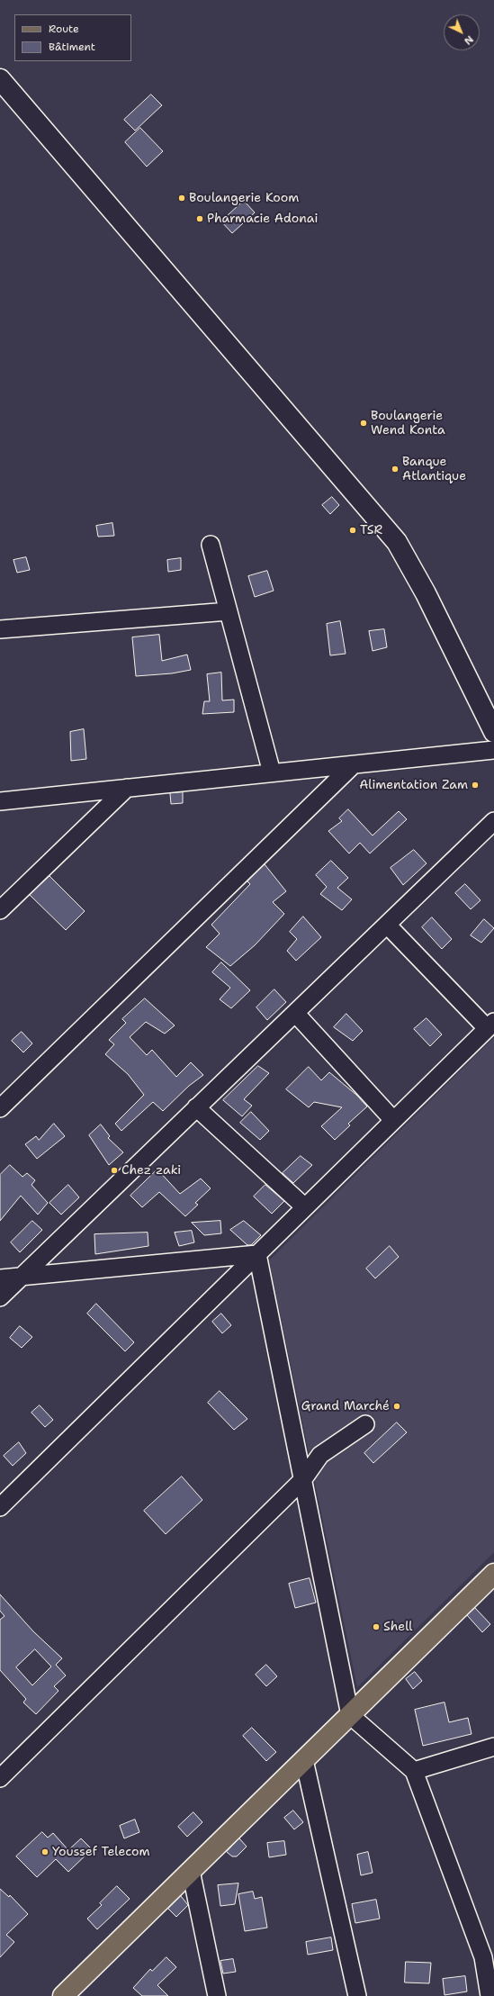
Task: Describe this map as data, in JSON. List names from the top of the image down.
{
  "places": [
    "Boulangerie Koom",
    "Pharmacie Adonai",
    "Boulangerie Wend Konta",
    "Banque Atlantique",
    "TSR",
    "Alimentation Zam",
    "Chez zaki",
    "Grand Marché",
    "Shell",
    "Youssef Telecom"
  ],
  "legend": ["Route", "Bâtiment"],
  "north": "bottom right"
}
